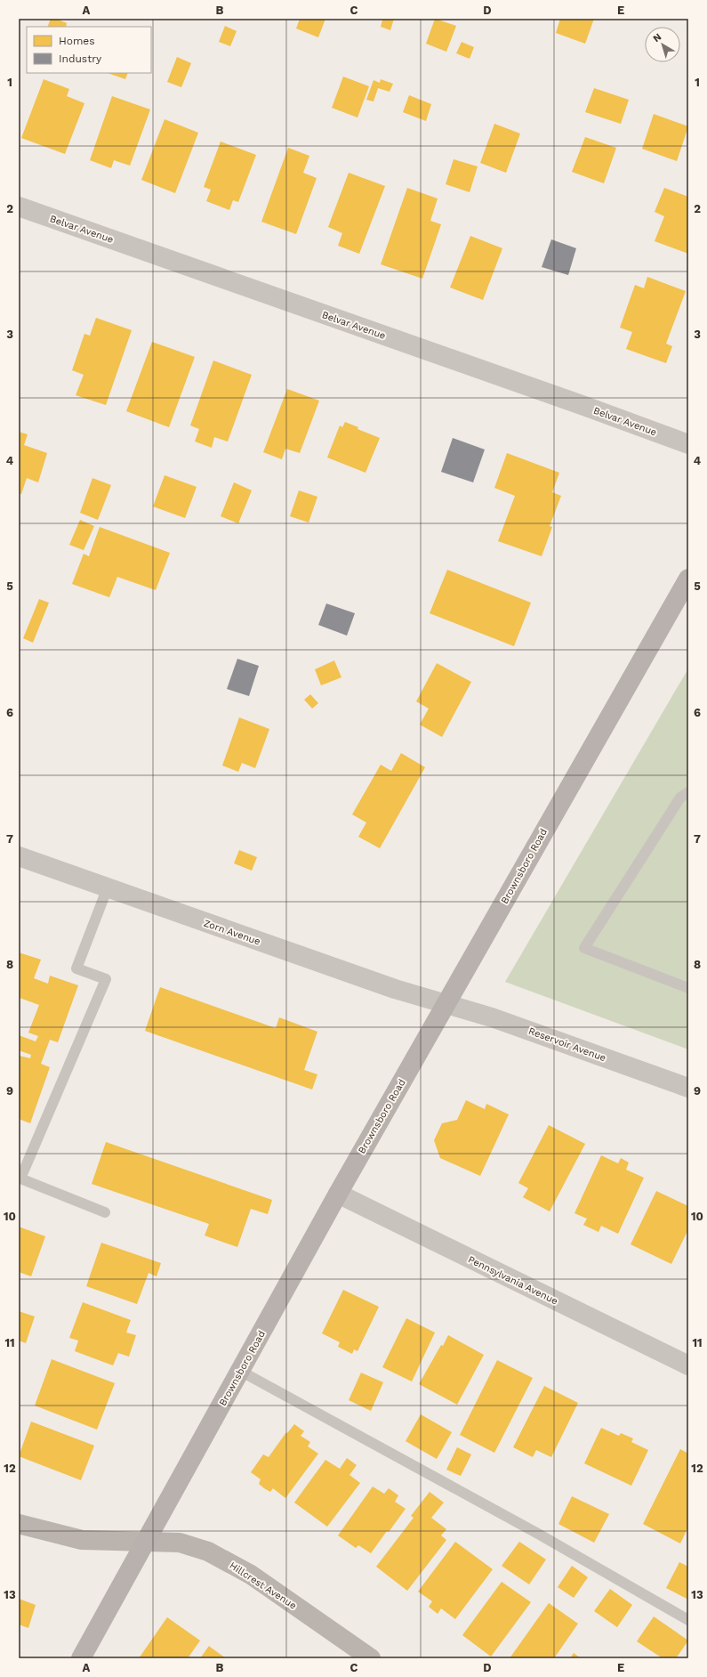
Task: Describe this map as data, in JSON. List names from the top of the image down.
{
  "streets": {
    "main road": ["Brownsboro Road", "Hillcrest Avenue"],
    "street": [
      "Belvar Avenue",
      "Zorn Avenue",
      "Reservoir Avenue",
      "Pennsylvania Avenue"
    ]
  },
  "crossings": [
    ["Brownsboro Road", "Zorn Avenue"],
    ["Brownsboro Road", "Reservoir Avenue"],
    ["Brownsboro Road", "Pennsylvania Avenue"],
    ["Brownsboro Road", "Hillcrest Avenue"],
    ["Zorn Avenue", "Reservoir Avenue"]
  ],
  "legend": ["Homes", "Industry"],
  "north": "top left",
  "grid": {
    "columns": [
      "A",
      "B",
      "C",
      "D",
      "E"
    ],
    "rows": [
      "1",
      "2",
      "3",
      "4",
      "5",
      "6",
      "7",
      "8",
      "9",
      "10",
      "11",
      "12",
      "13"
    ]
  }
}
